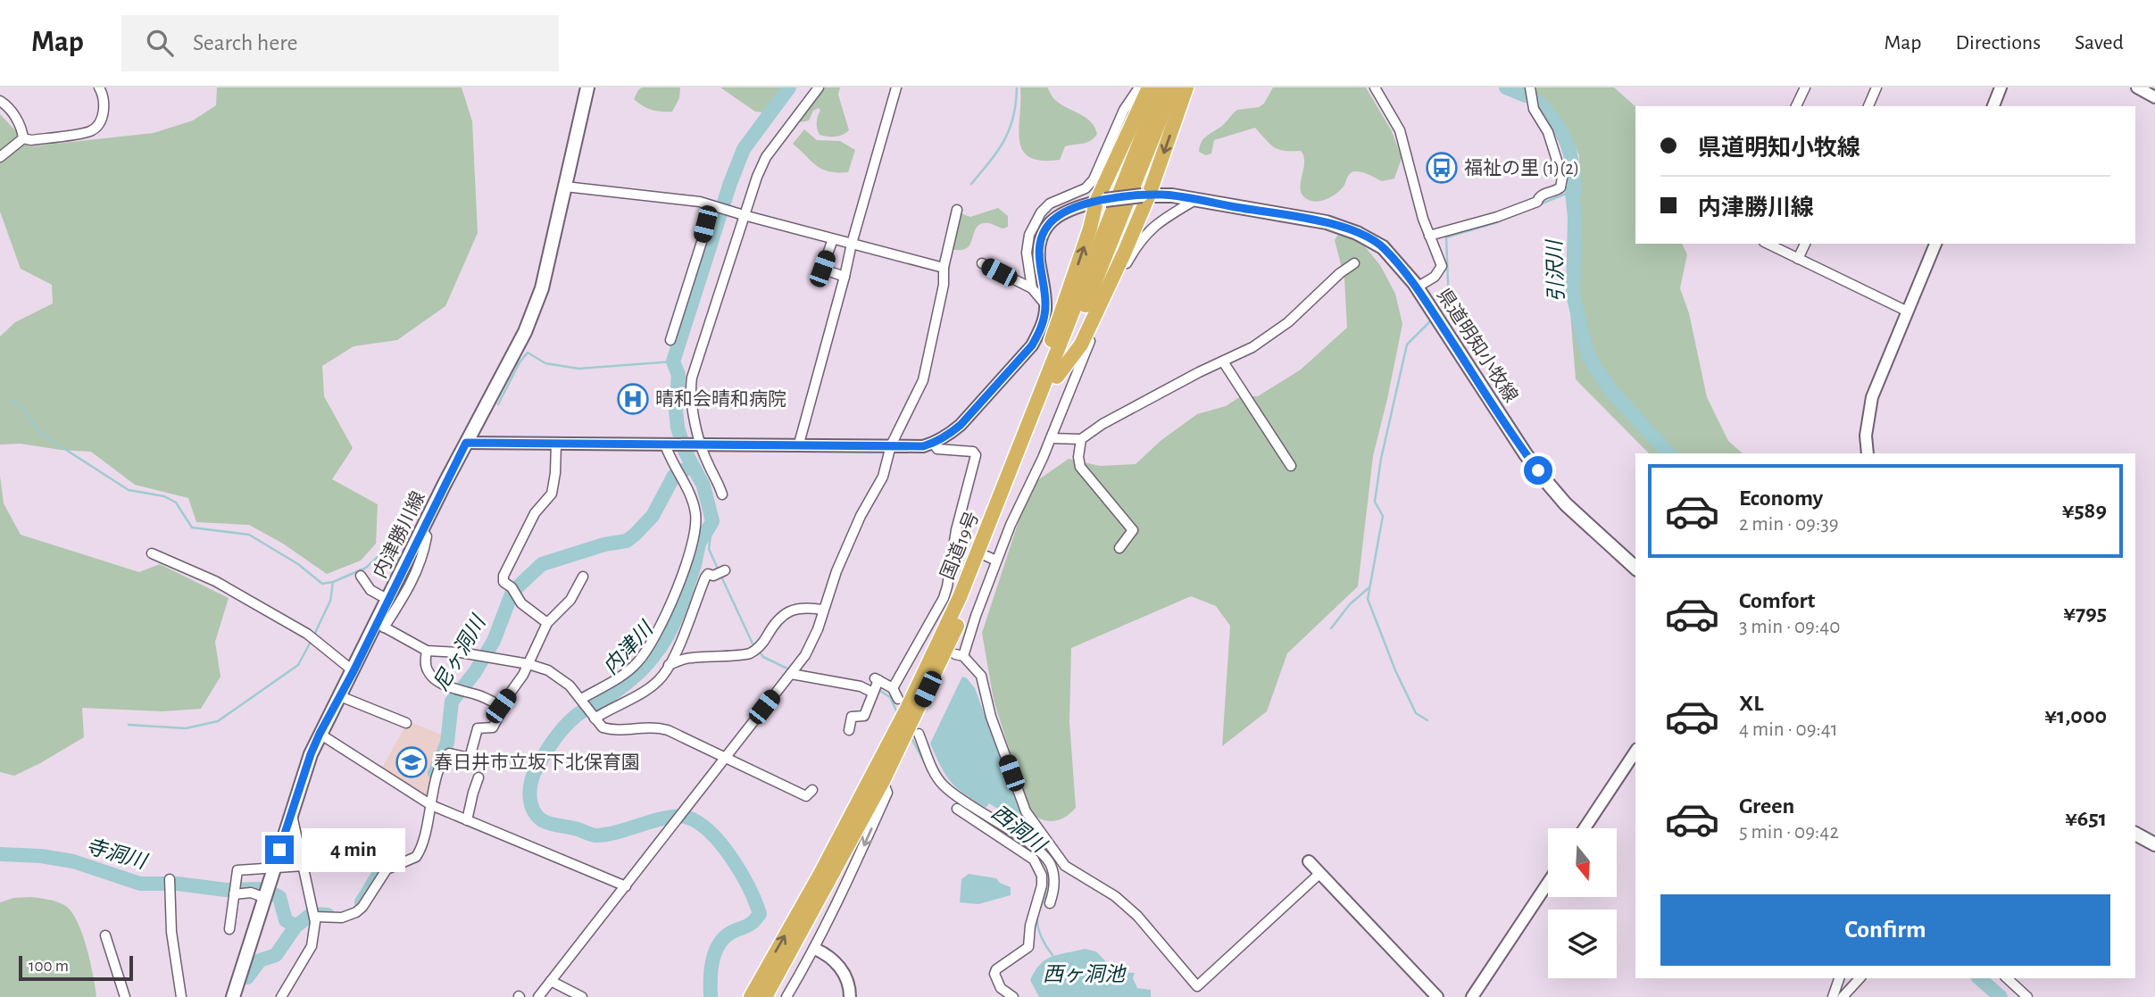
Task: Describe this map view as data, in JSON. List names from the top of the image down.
{
  "streets": {
    "highway": ["国道19号"],
    "main road": ["県道明知小牧線", "内津勝川線"]
  },
  "water": [
    "引沢川",
    "内津川",
    "尼ヶ洞川",
    "西洞川",
    "寺洞川",
    "西ヶ洞池"
  ],
  "places": {
    "bus stop": ["福祉の里 (1)(2)"],
    "hospital": ["晴和会晴和病院"],
    "school or university": ["春日井市立坂下北保育園"]
  },
  "scale_bar": "100 m",
  "north": "bottom",
  "page": {
    "header": "Map",
    "search": "Search here",
    "nav": ["Map", "Directions", "Saved"],
    "banner": ["県道明知小牧線", "内津勝川線"],
    "list": [
      {
        "name": "Economy",
        "note": "2 min · 09:39",
        "value": "¥589"
      },
      {
        "name": "Comfort",
        "note": "3 min · 09:40",
        "value": "¥795"
      },
      {
        "name": "XL",
        "note": "4 min · 09:41",
        "value": "¥1,000"
      },
      {
        "name": "Green",
        "note": "5 min · 09:42",
        "value": "¥651"
      }
    ],
    "bubble": "4 min",
    "buttons": "Confirm",
    "scale": "100 m"
  }
}
